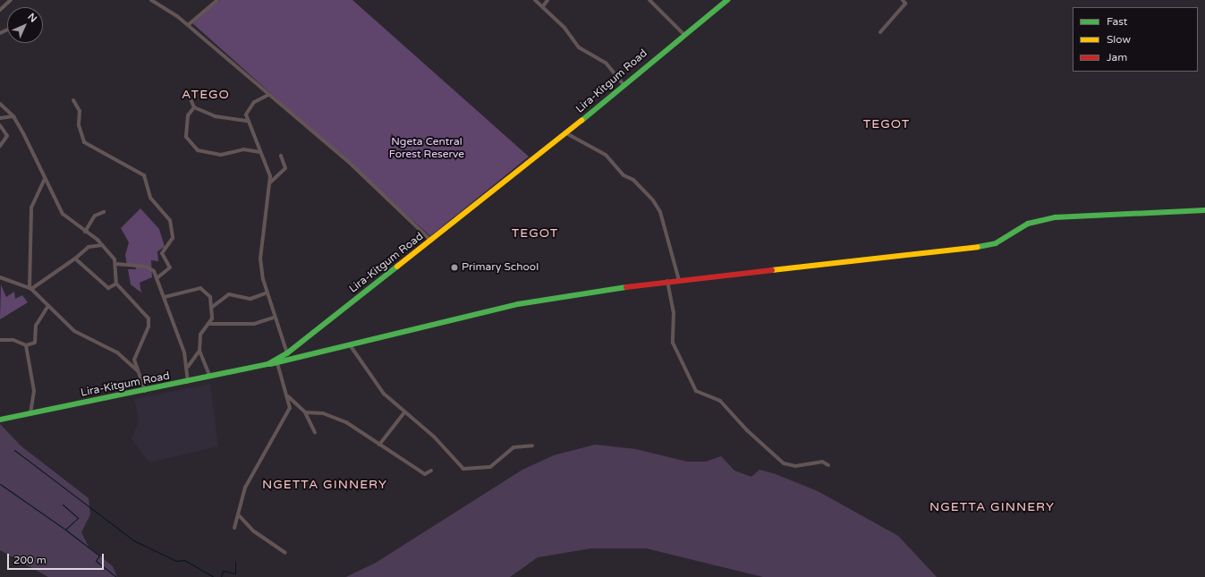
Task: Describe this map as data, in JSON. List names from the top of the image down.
{
  "streets": {
    "main road": ["Lira-Kitgum Road"]
  },
  "districts": [
    "ATEGO",
    "TEGOT",
    "TEGOT",
    "NGETTA GINNERY",
    "NGETTA GINNERY"
  ],
  "parks": ["Ngeta Central Forest Reserve"],
  "places": ["Primary School"],
  "legend": ["Fast", "Slow", "Jam"],
  "scale_bar": "200 m",
  "north": "top right"
}
